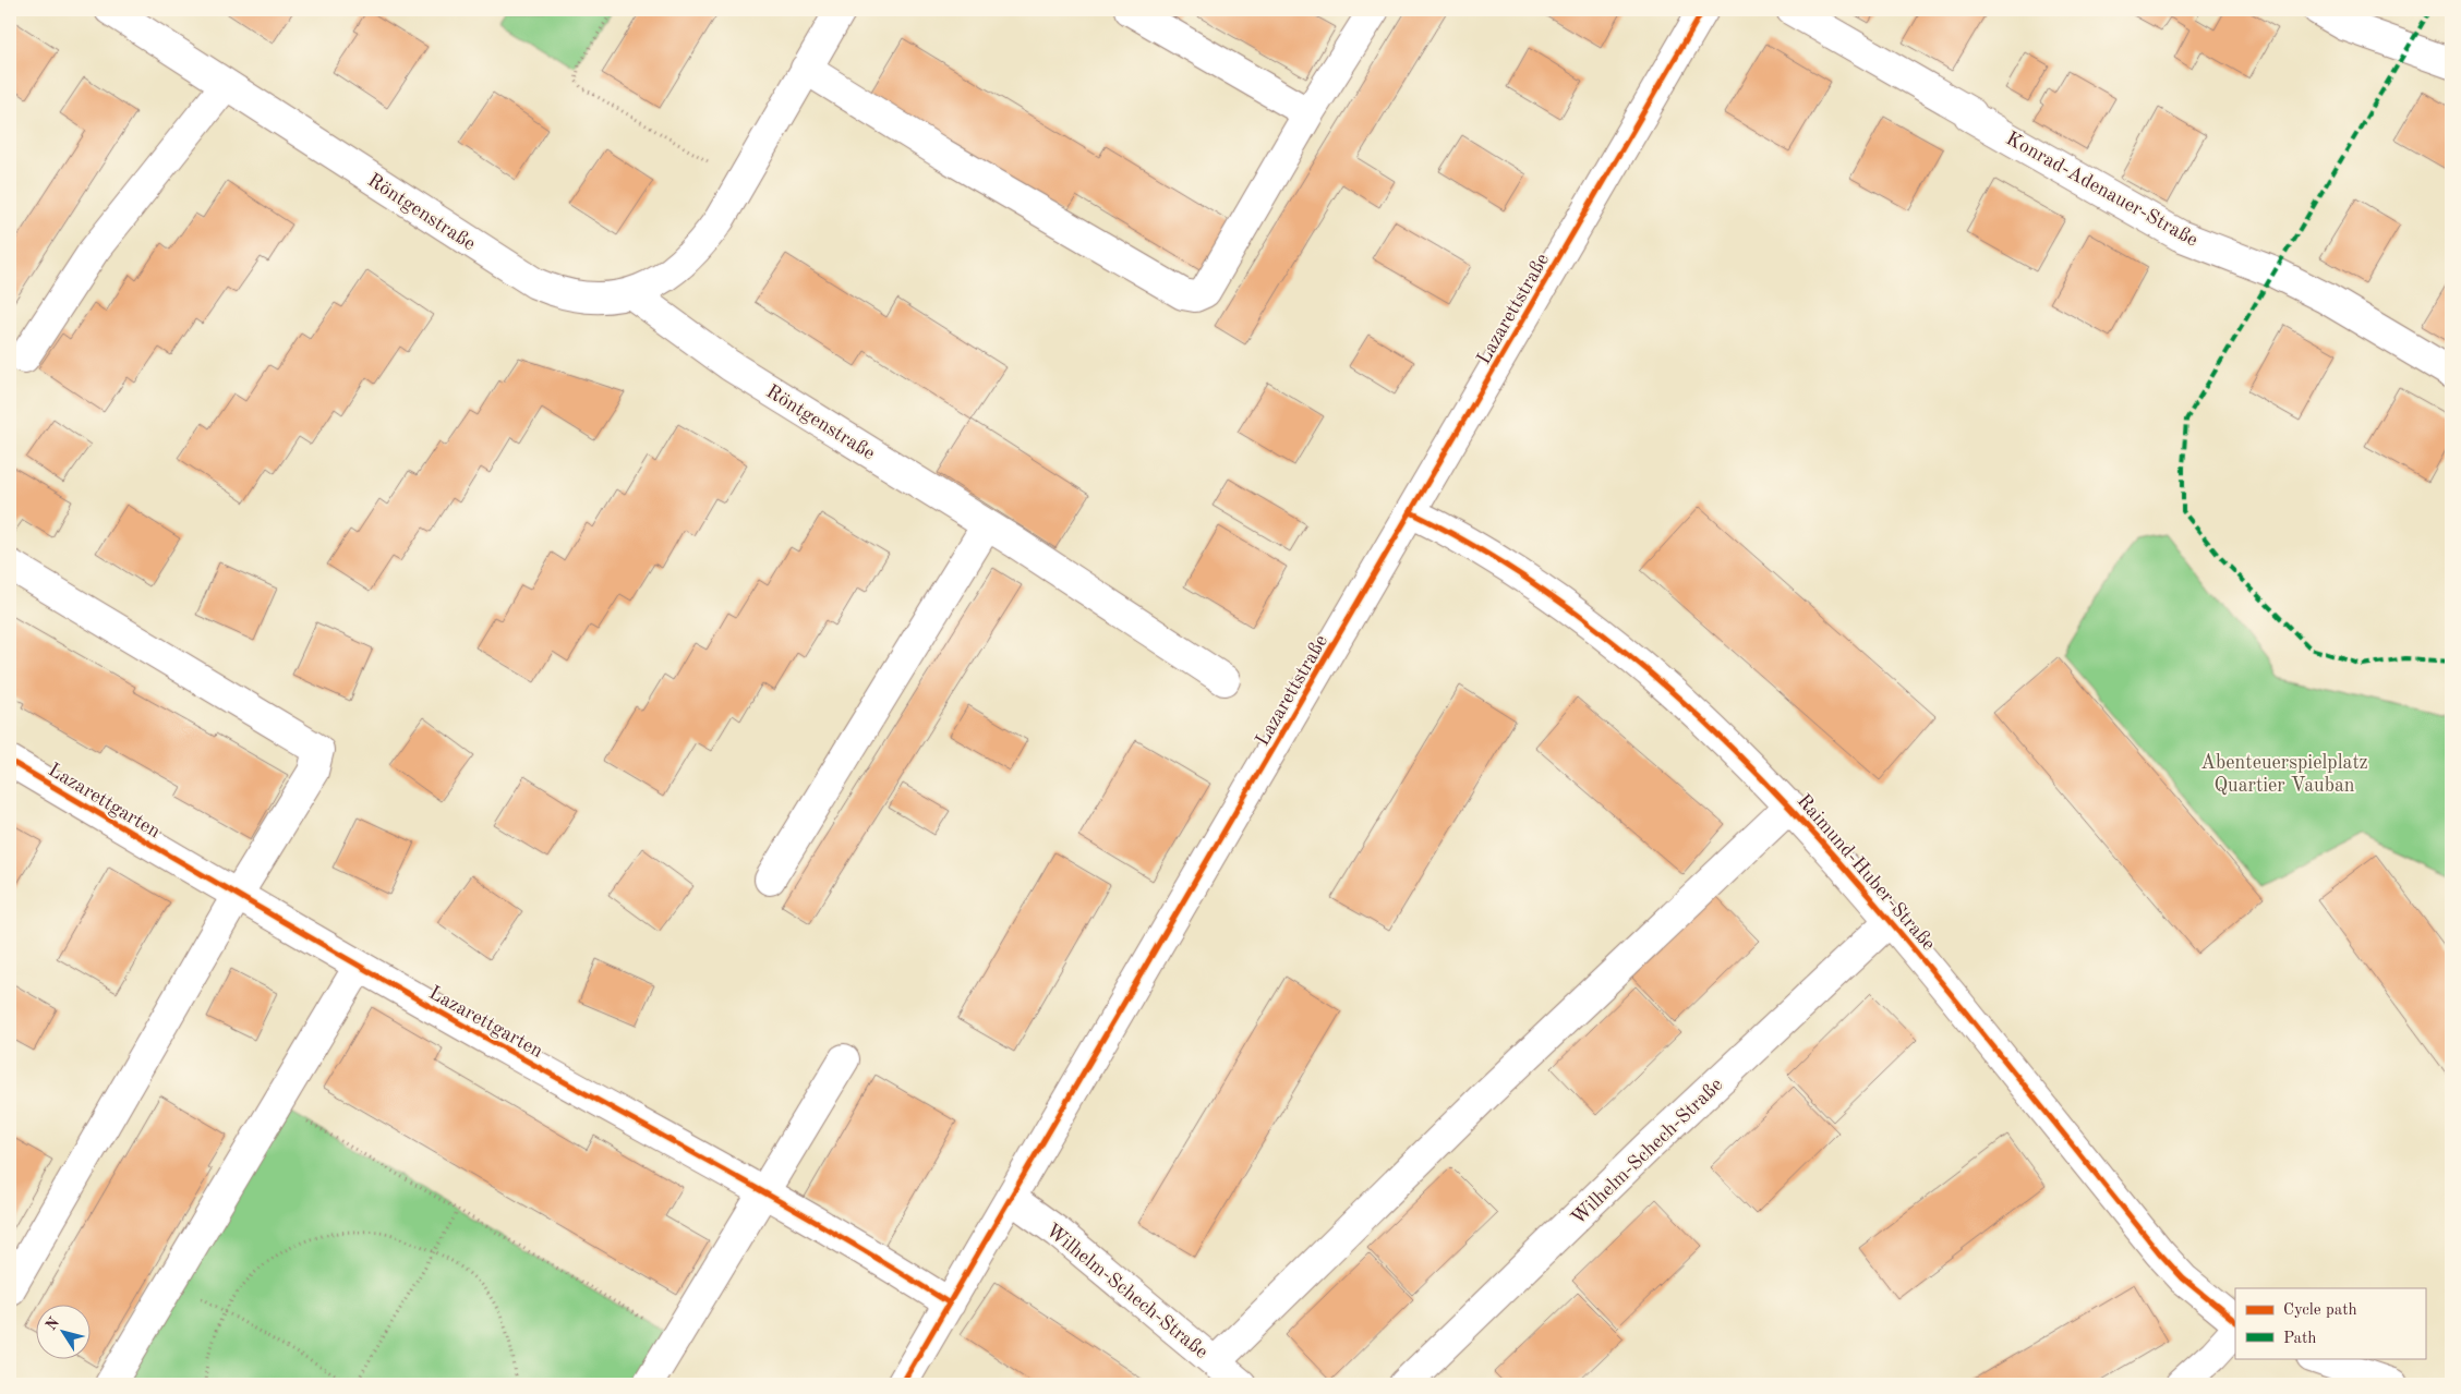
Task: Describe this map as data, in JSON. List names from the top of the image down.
{
  "streets": {
    "street": [
      "Konrad-Adenauer-Straße",
      "Röntgenstraße",
      "Lazarettstraße",
      "Lazarettgarten",
      "Raimund-Huber-Straße",
      "Wilhelm-Schech-Straße"
    ]
  },
  "crossings": [
    ["Lazarettstraße", "Lazarettgarten"],
    ["Lazarettstraße", "Raimund-Huber-Straße"],
    ["Lazarettstraße", "Wilhelm-Schech-Straße"],
    ["Raimund-Huber-Straße", "Wilhelm-Schech-Straße"]
  ],
  "parks": ["Abenteuerspielplatz Quartier Vauban"],
  "legend": ["Cycle path", "Path"],
  "north": "top left"
}
